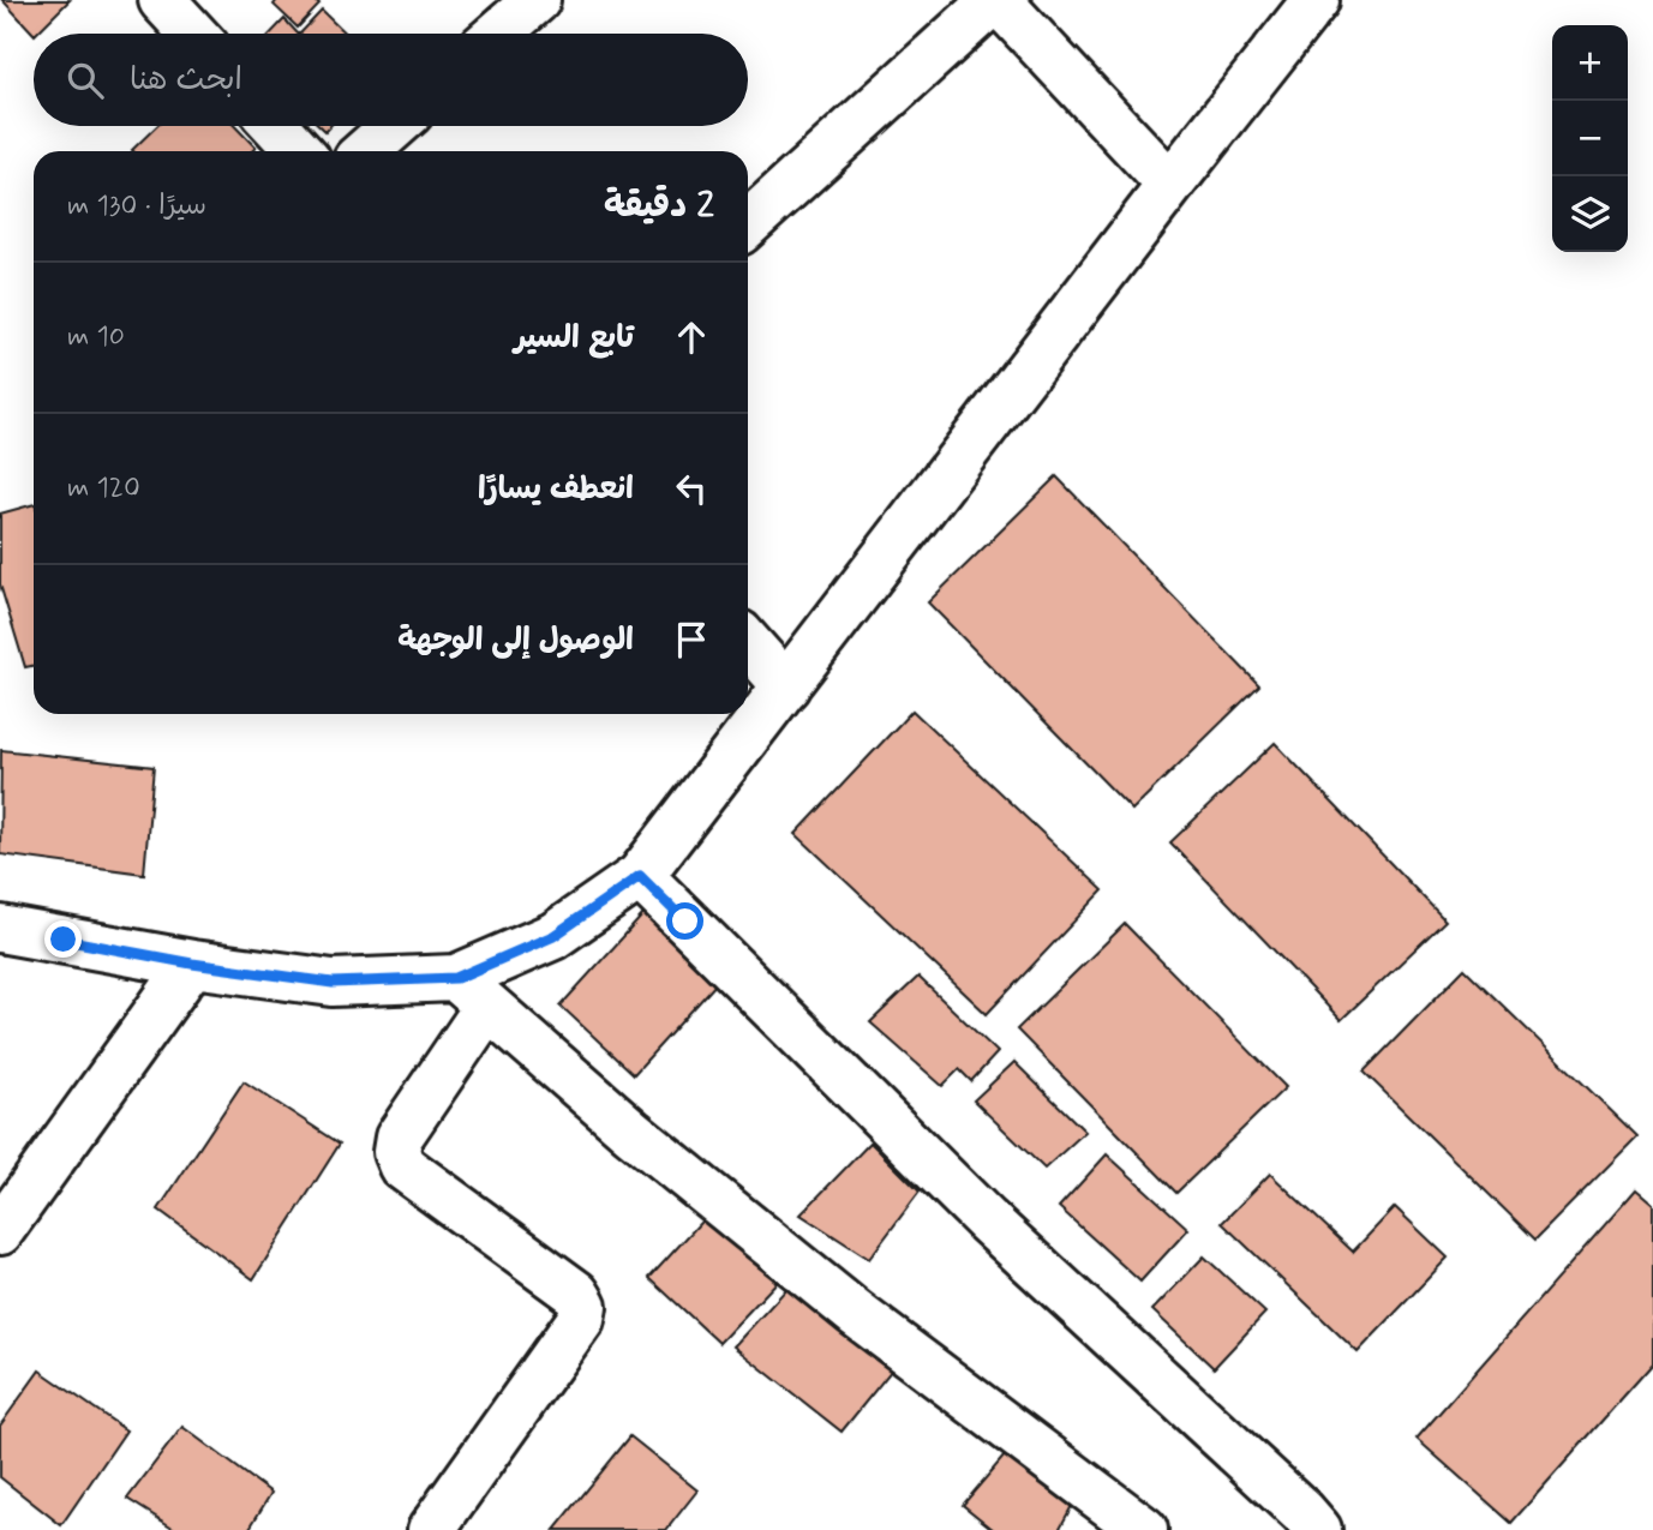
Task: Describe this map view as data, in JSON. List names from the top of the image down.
{
  "page": {
    "map_buttons": ["+", "−"],
    "search": "ابحث هنا",
    "heading": ["2 دقيقة", "سيرًا · 130 m"],
    "list": [
      ["تابع السير", "10 m"],
      ["انعطف يسارًا", "120 m"],
      "الوصول إلى الوجهة"
    ]
  }
}
